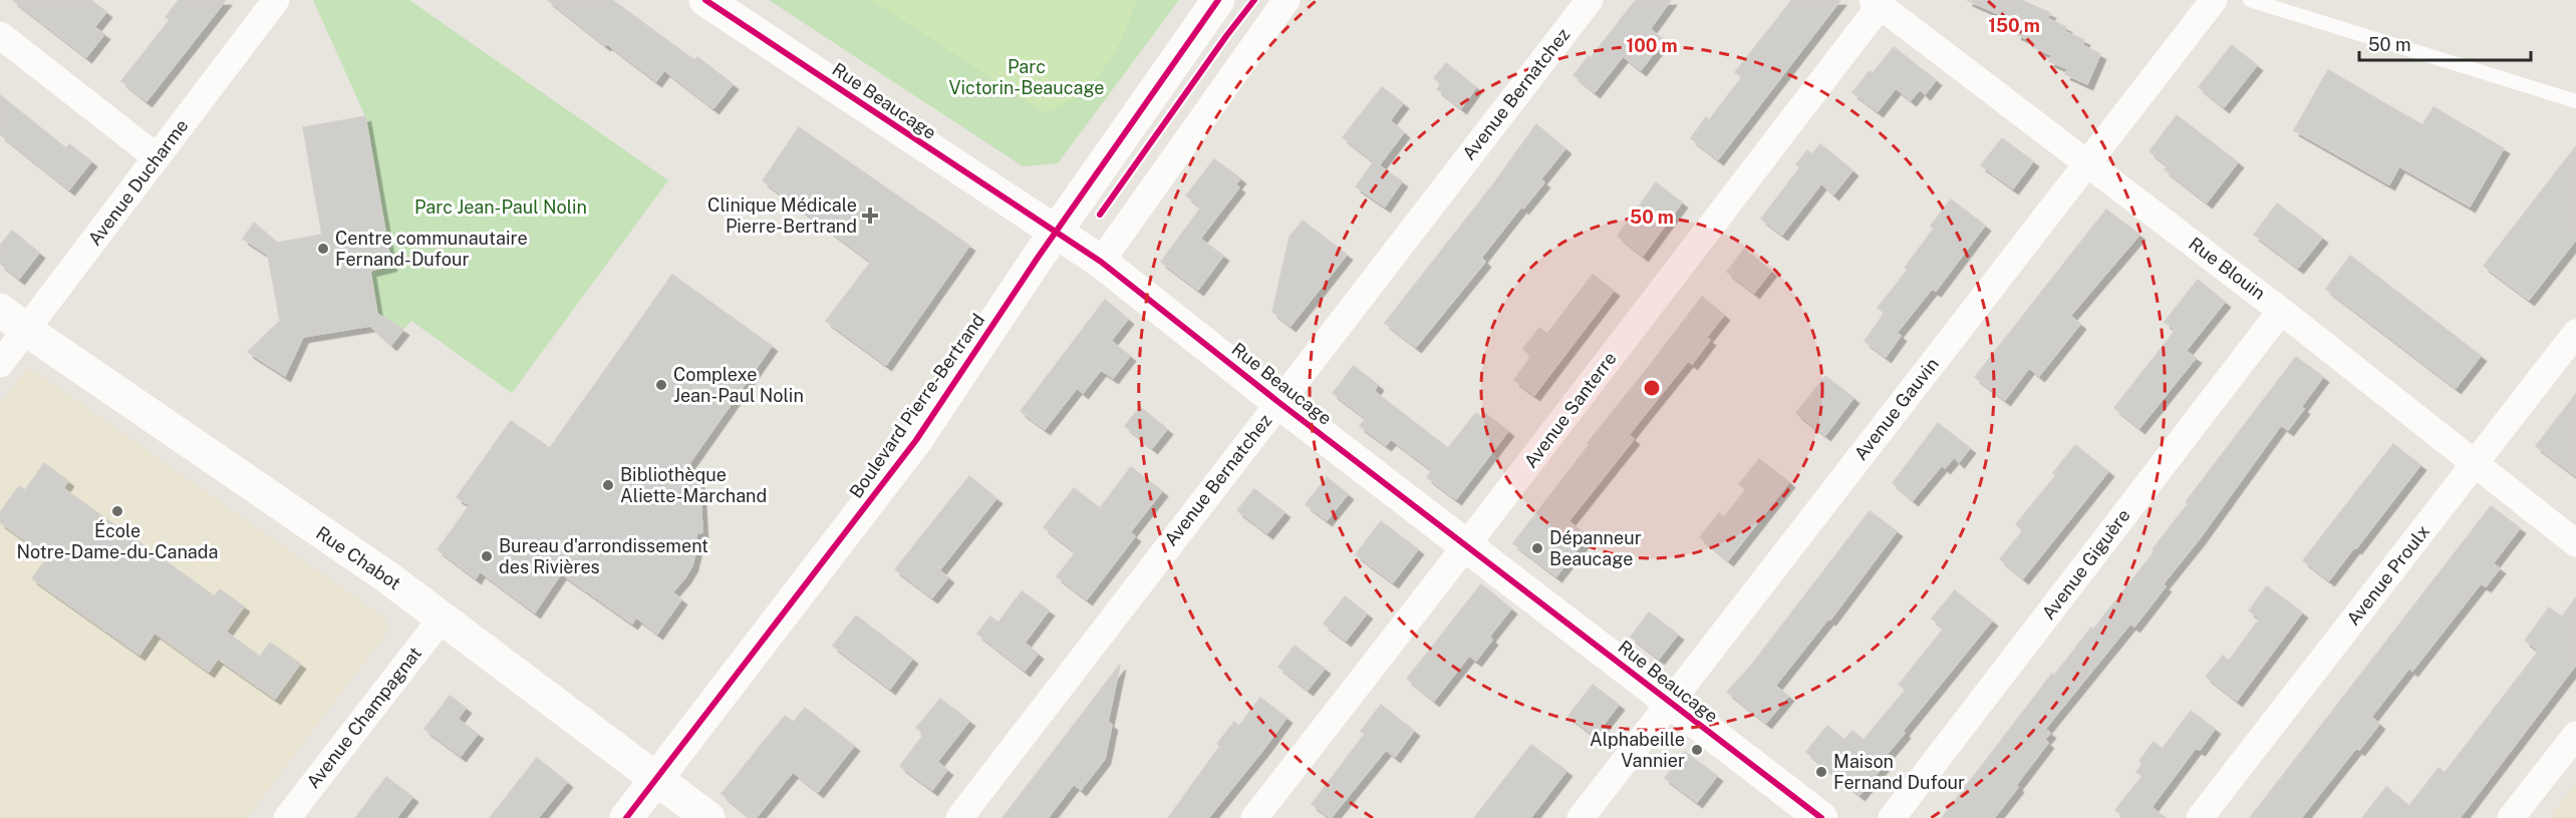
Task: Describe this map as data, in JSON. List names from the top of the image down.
{
  "streets": {
    "street": [
      "Avenue Bernatchez",
      "Rue Beaucage",
      "Avenue Ducharme",
      "Rue Blouin",
      "Boulevard Pierre-Bertrand",
      "Avenue Gauvin",
      "Avenue Santerre",
      "Rue Chabot",
      "Avenue Giguère",
      "Avenue Proulx",
      "Avenue Champagnat"
    ]
  },
  "crossings": [
    ["Avenue Bernatchez", "Rue Beaucage"],
    ["Rue Beaucage", "Boulevard Pierre-Bertrand"],
    ["Rue Beaucage", "Avenue Gauvin"],
    ["Rue Beaucage", "Avenue Santerre"],
    ["Avenue Ducharme", "Rue Chabot"],
    ["Rue Blouin", "Avenue Gauvin"],
    ["Rue Blouin", "Avenue Santerre"],
    ["Rue Blouin", "Avenue Giguère"],
    ["Rue Blouin", "Avenue Proulx"],
    ["Boulevard Pierre-Bertrand", "Rue Chabot"],
    ["Rue Chabot", "Avenue Champagnat"]
  ],
  "parks": ["Parc Victorin-Beaucage", "Parc Jean-Paul Nolin"],
  "places": {
    "health": ["Clinique Médicale Pierre-Bertrand"],
    "other": [
      "Centre communautaire Fernand-Dufour",
      "Complexe Jean-Paul Nolin",
      "Bibliothèque Aliette-Marchand",
      "École Notre-Dame-du-Canada",
      "Dépanneur Beaucage",
      "Bureau d'arrondissement des Rivières",
      "Alphabeille Vannier",
      "Maison Fernand Dufour"
    ]
  },
  "scale_bar": "50 m",
  "rings": ["150 m", "100 m", "50 m"]
}
